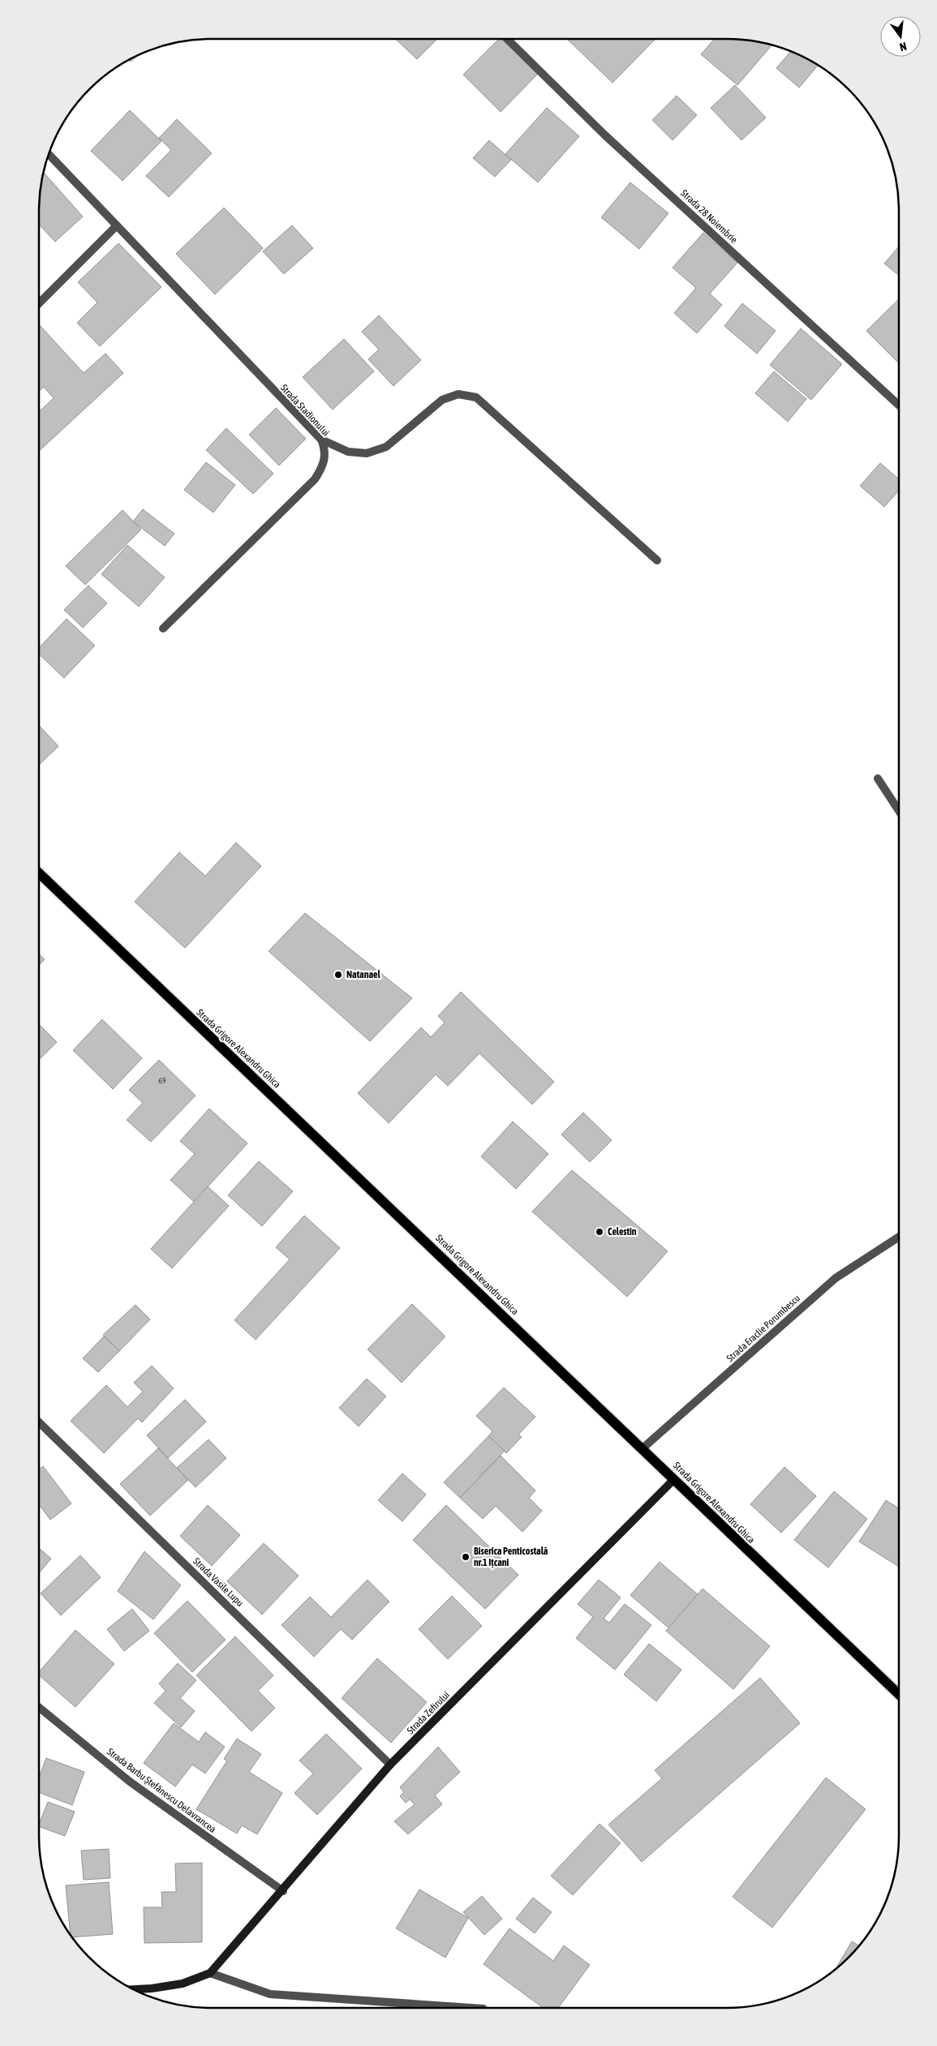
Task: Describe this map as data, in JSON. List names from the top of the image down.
{
  "streets": {
    "main road": ["Strada Grigore Alexandru Ghica", "Strada Zefirului"],
    "street": [
      "Strada 28 Noiembrie",
      "Strada Stadionului",
      "Strada Eraclie Porumbescu",
      "Strada Vasile Lupu",
      "Strada Barbu Ștefănescu Delavrancea"
    ]
  },
  "crossings": [
    ["Strada Grigore Alexandru Ghica", "Strada Eraclie Porumbescu"],
    ["Strada Grigore Alexandru Ghica", "Strada Zefirului"],
    ["Strada Vasile Lupu", "Strada Zefirului"],
    ["Strada Zefirului", "Strada Barbu Ștefănescu Delavrancea"]
  ],
  "places": ["Natanael", "Celestin", "Biserica Penticostală nr.1 Ițcani"],
  "house_numbers": ["69"],
  "north": "bottom"
}
